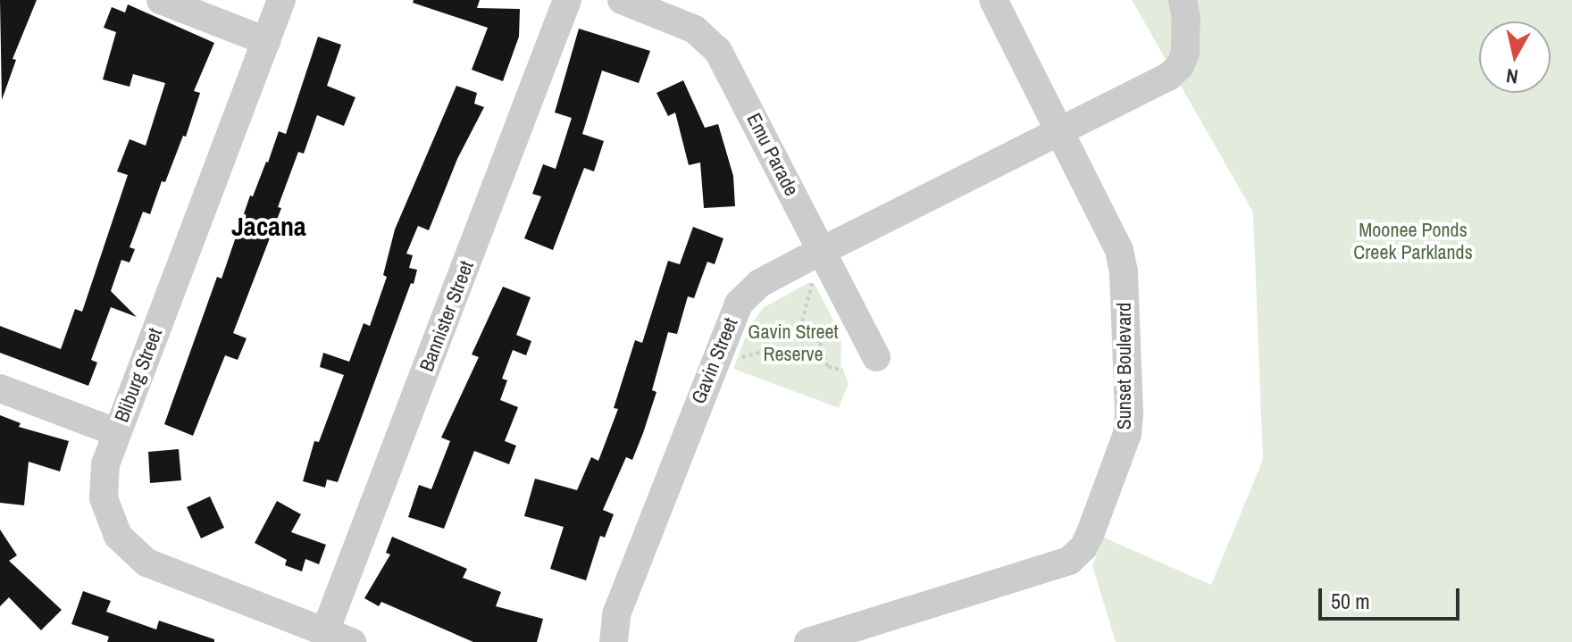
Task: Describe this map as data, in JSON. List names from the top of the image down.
{
  "streets": {
    "street": [
      "Emu Parade",
      "Bannister Street",
      "Gavin Street",
      "Sunset Boulevard",
      "Bliburg Street"
    ]
  },
  "crossings": [
    ["Emu Parade", "Gavin Street"],
    ["Bannister Street", "Bliburg Street"],
    ["Gavin Street", "Sunset Boulevard"]
  ],
  "districts": ["Jacana"],
  "parks": ["Moonee Ponds Creek Parklands", "Gavin Street Reserve"],
  "scale_bar": "50 m",
  "north": "bottom"
}
